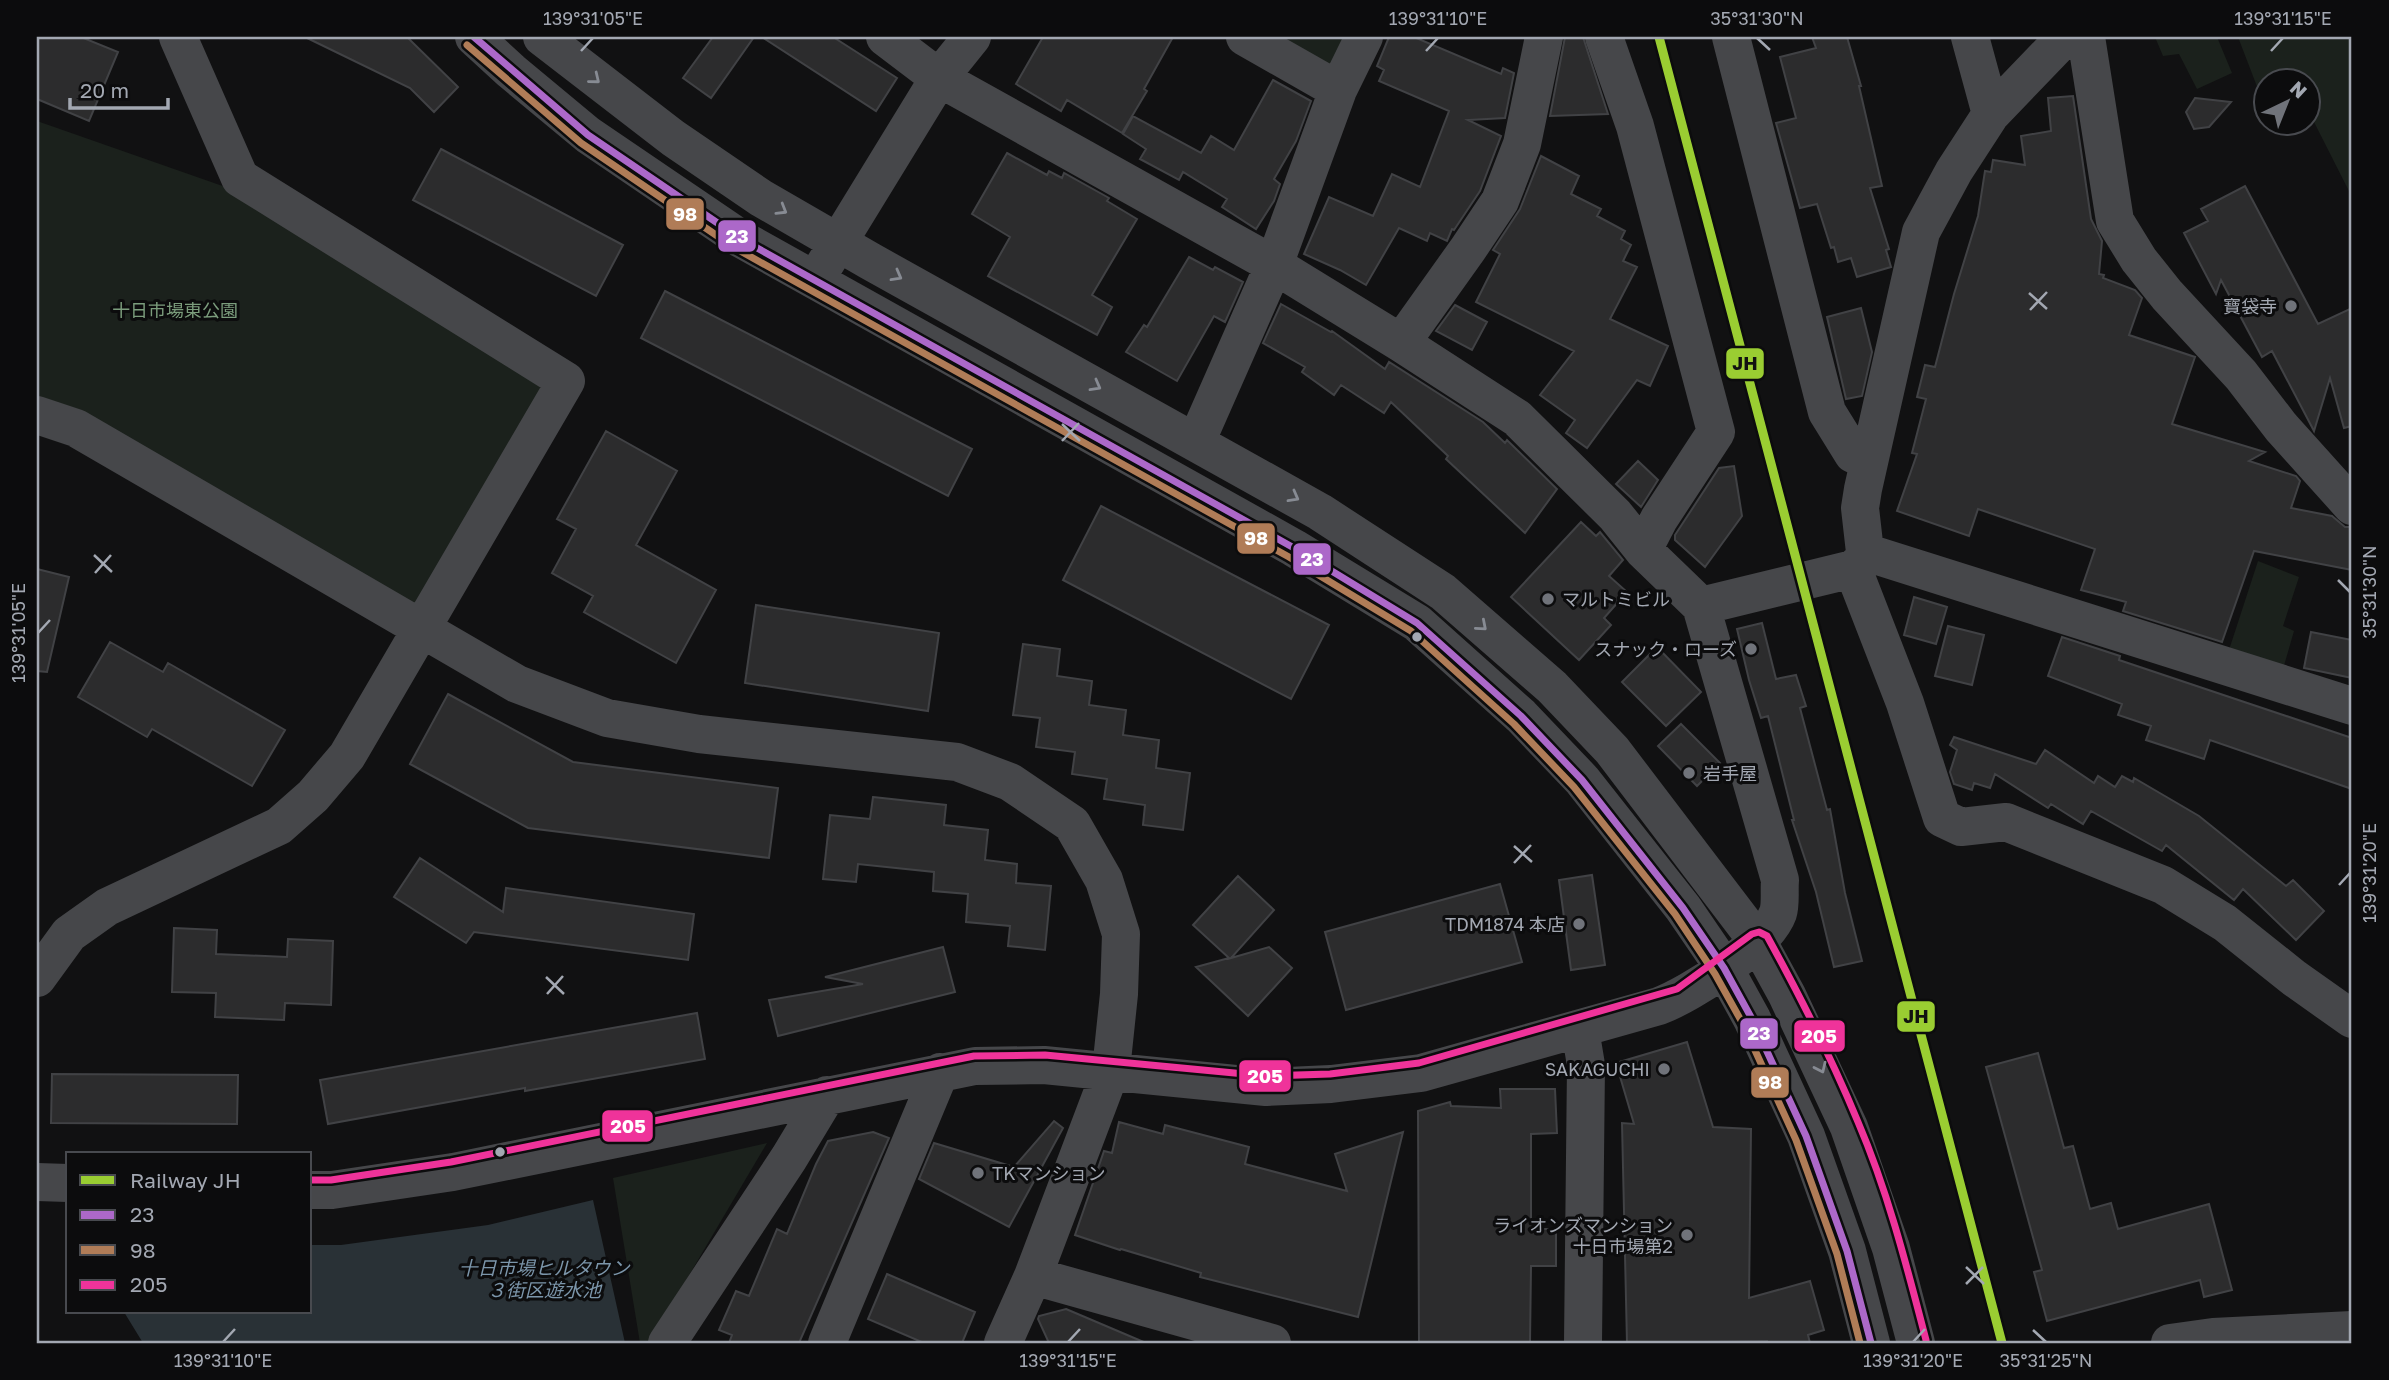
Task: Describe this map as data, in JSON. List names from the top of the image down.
{
  "water": ["十日市場ヒルタウン ３街区遊水池"],
  "parks": ["十日市場東公園"],
  "places": [
    "寶袋寺",
    "マルトミビル",
    "スナック・ローズ",
    "岩手屋",
    "TDM1874 本店",
    "SAKAGUCHI",
    "TKマンション",
    "ライオンズマンション 十日市場第2"
  ],
  "lines": [
    "rail line JH",
    "transit line 23",
    "transit line 98",
    "transit line 205"
  ],
  "legend": [
    "Railway JH",
    "23",
    "98",
    "205"
  ],
  "scale_bar": "20 m",
  "north": "top right",
  "coordinates": [
    "139°31'05\"E",
    "139°31'10\"E",
    "35°31'30\"N",
    "139°31'15\"E",
    "139°31'20\"E",
    "35°31'25\"N"
  ]
}
